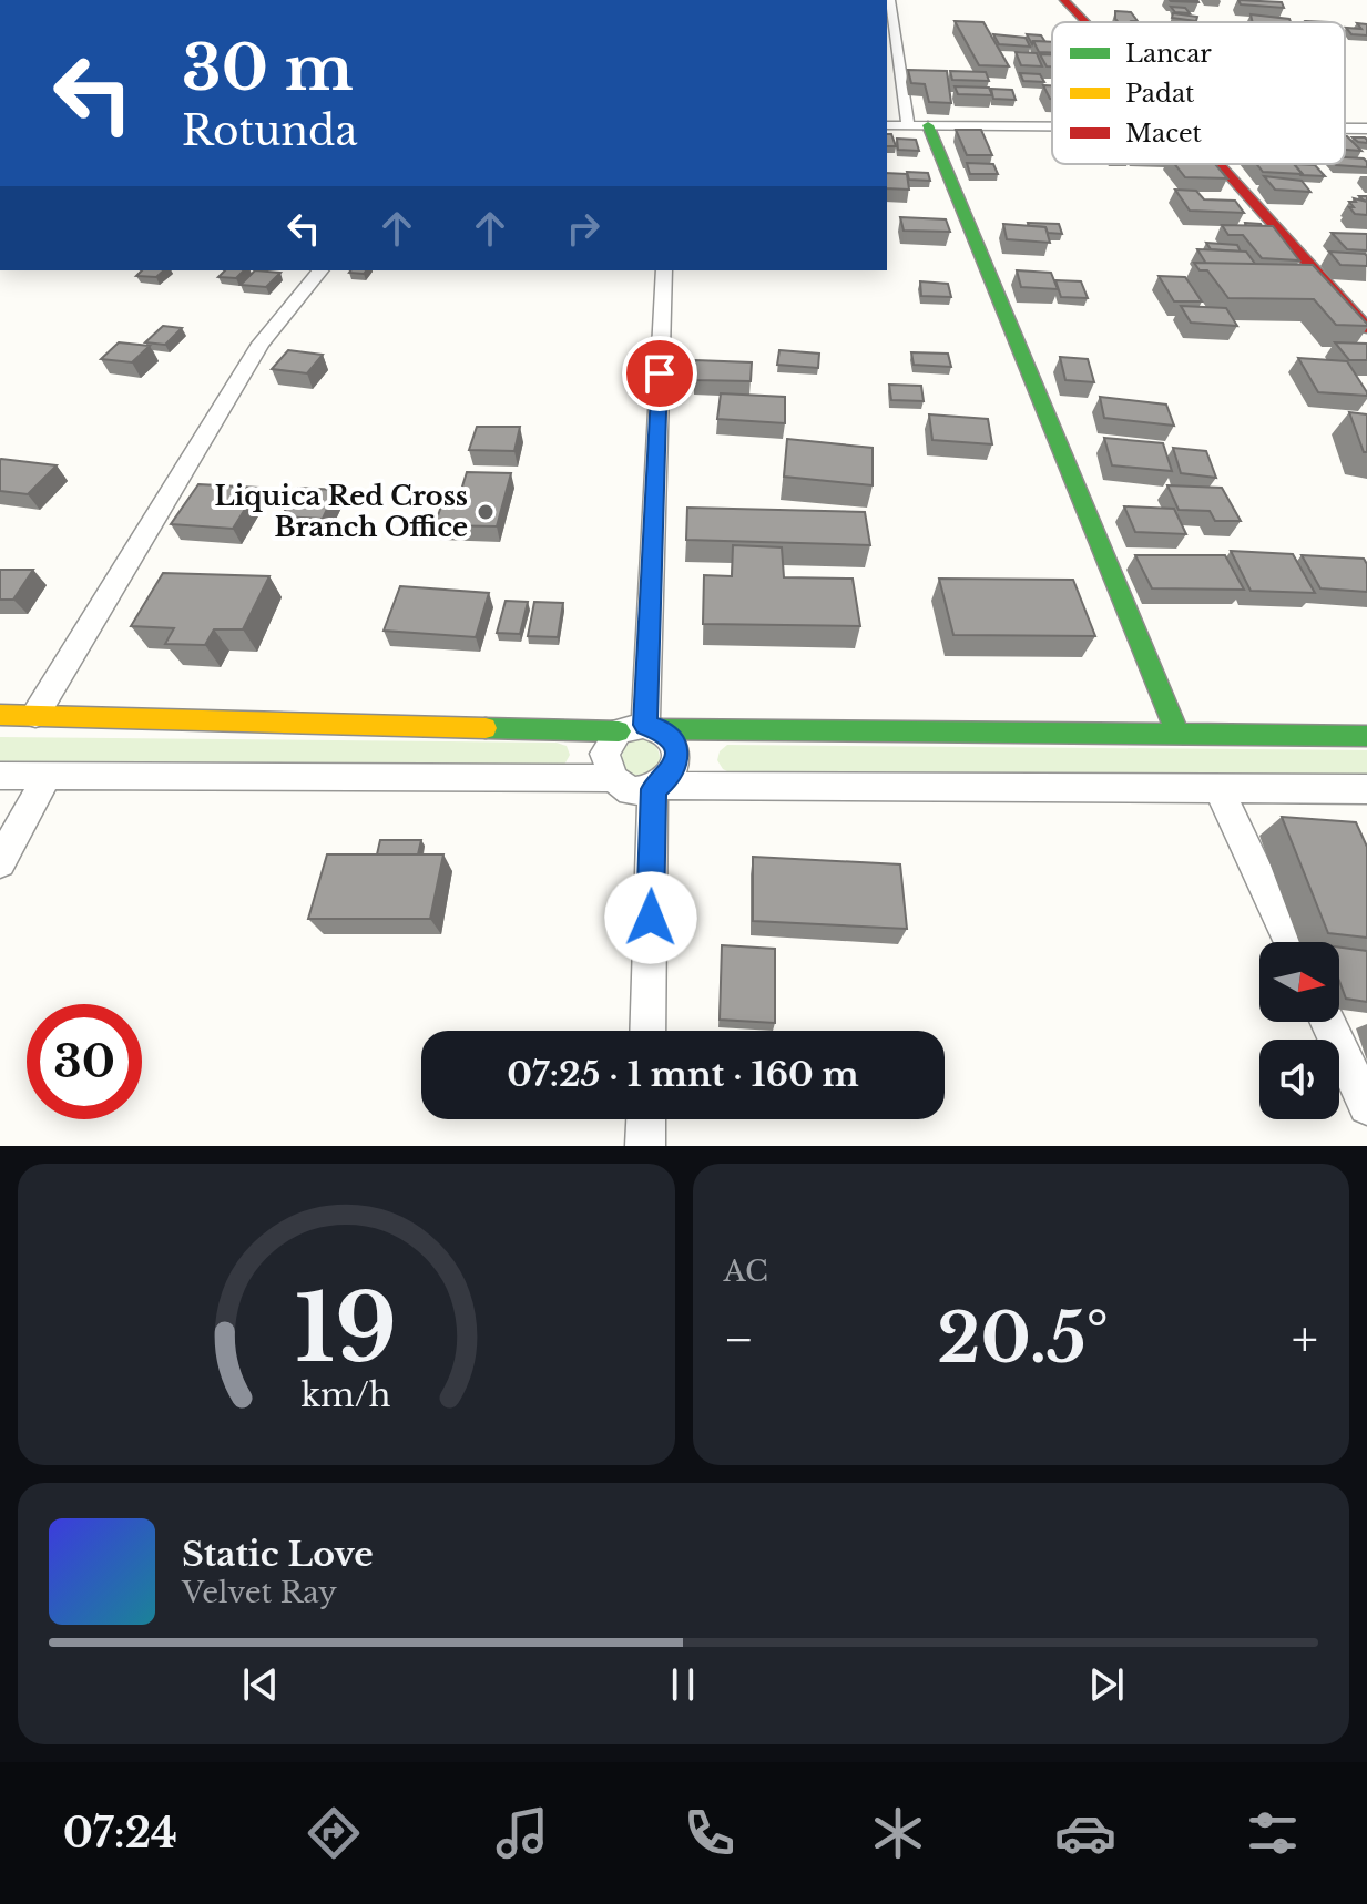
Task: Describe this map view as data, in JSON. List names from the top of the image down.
{
  "places": ["Liquica Red Cross Branch Office"],
  "legend": ["Lancar", "Padat", "Macet"],
  "north": "right",
  "page": {
    "turn": ["30 m", "Rotunda"],
    "limit": "30",
    "trip": "07:25 · 1 mnt · 160 m",
    "tile": "AC",
    "heat": ["−", "20.5°", "+"],
    "song": ["Static Love", "Velvet Ray"],
    "tabs": "07:24",
    "gauge": ["19", "km/h"]
  }
}
